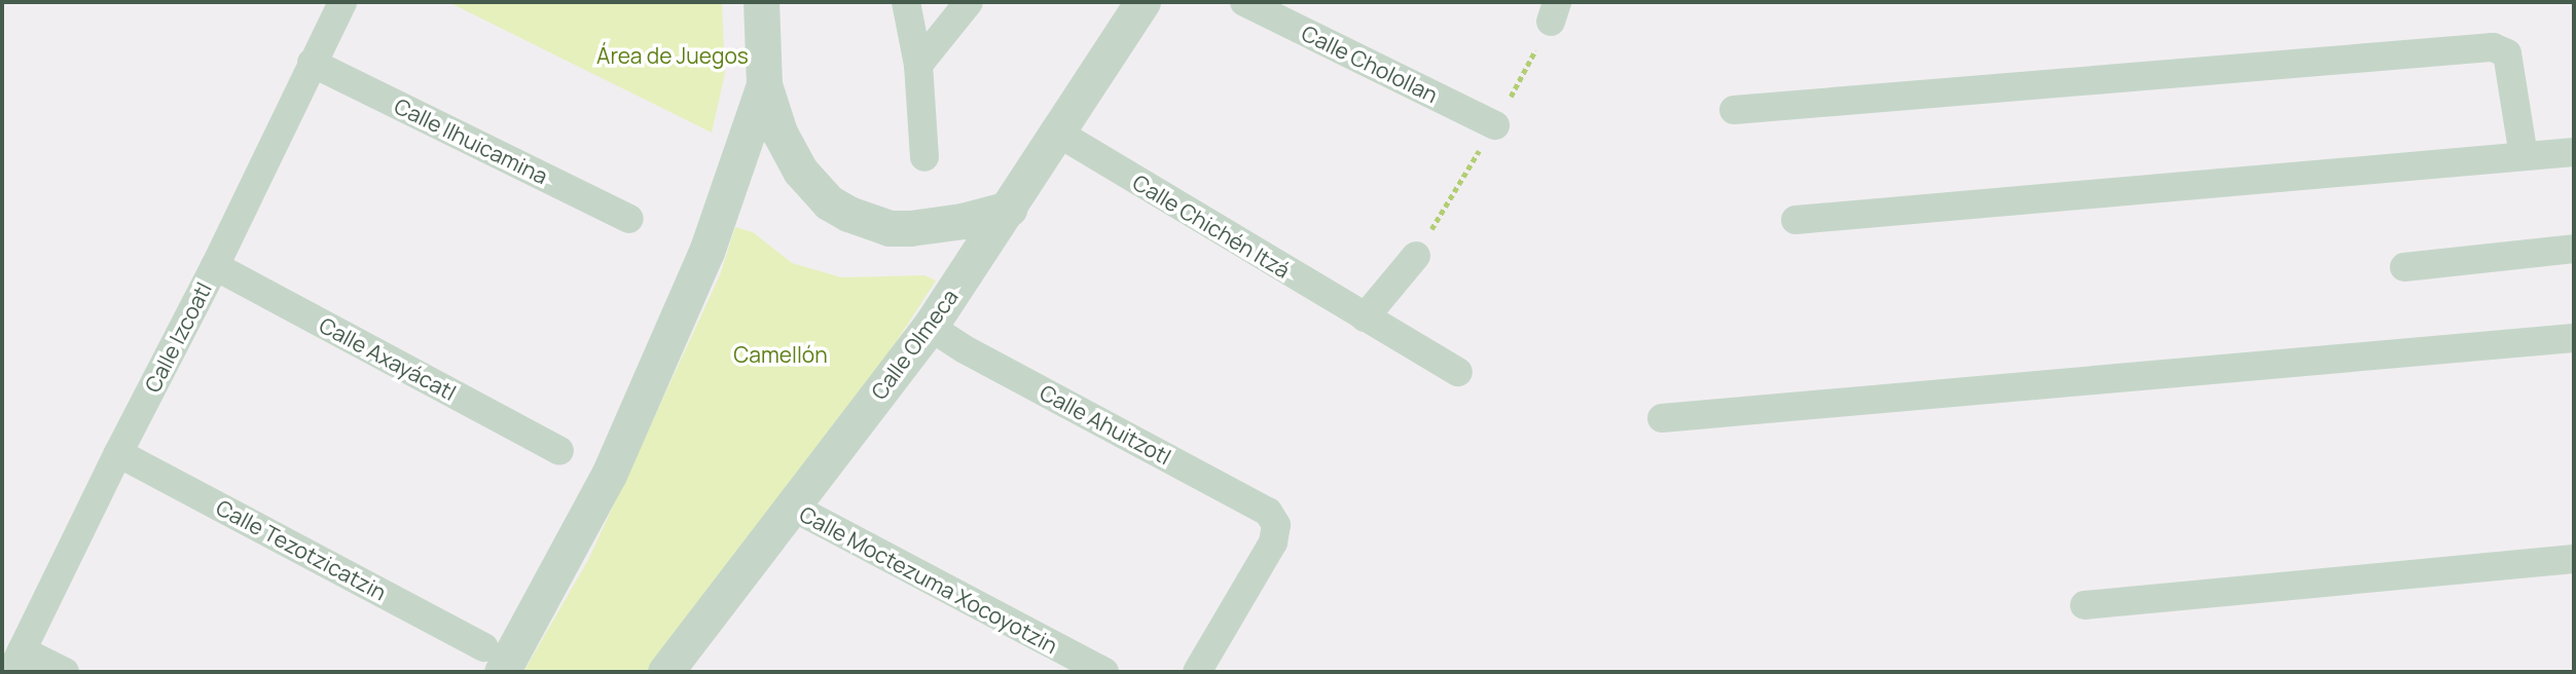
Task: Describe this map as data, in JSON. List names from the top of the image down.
{
  "streets": {
    "street": [
      "Calle Cholollan",
      "Calle Ilhuicamina",
      "Calle Chichén Itzá",
      "Calle Izcoatl",
      "Calle Olmeca",
      "Calle Axayácatl",
      "Calle Ahuitzotl",
      "Calle Tezotzicatzin",
      "Calle Moctezuma Xocoyotzin"
    ]
  },
  "crossings": [
    ["Calle Ilhuicamina", "Calle Izcoatl"],
    ["Calle Chichén Itzá", "Calle Olmeca"],
    ["Calle Izcoatl", "Calle Axayácatl"],
    ["Calle Izcoatl", "Calle Tezotzicatzin"],
    ["Calle Olmeca", "Calle Ahuitzotl"],
    ["Calle Olmeca", "Calle Moctezuma Xocoyotzin"]
  ],
  "parks": ["Área de Juegos", "Camellón"]
}
